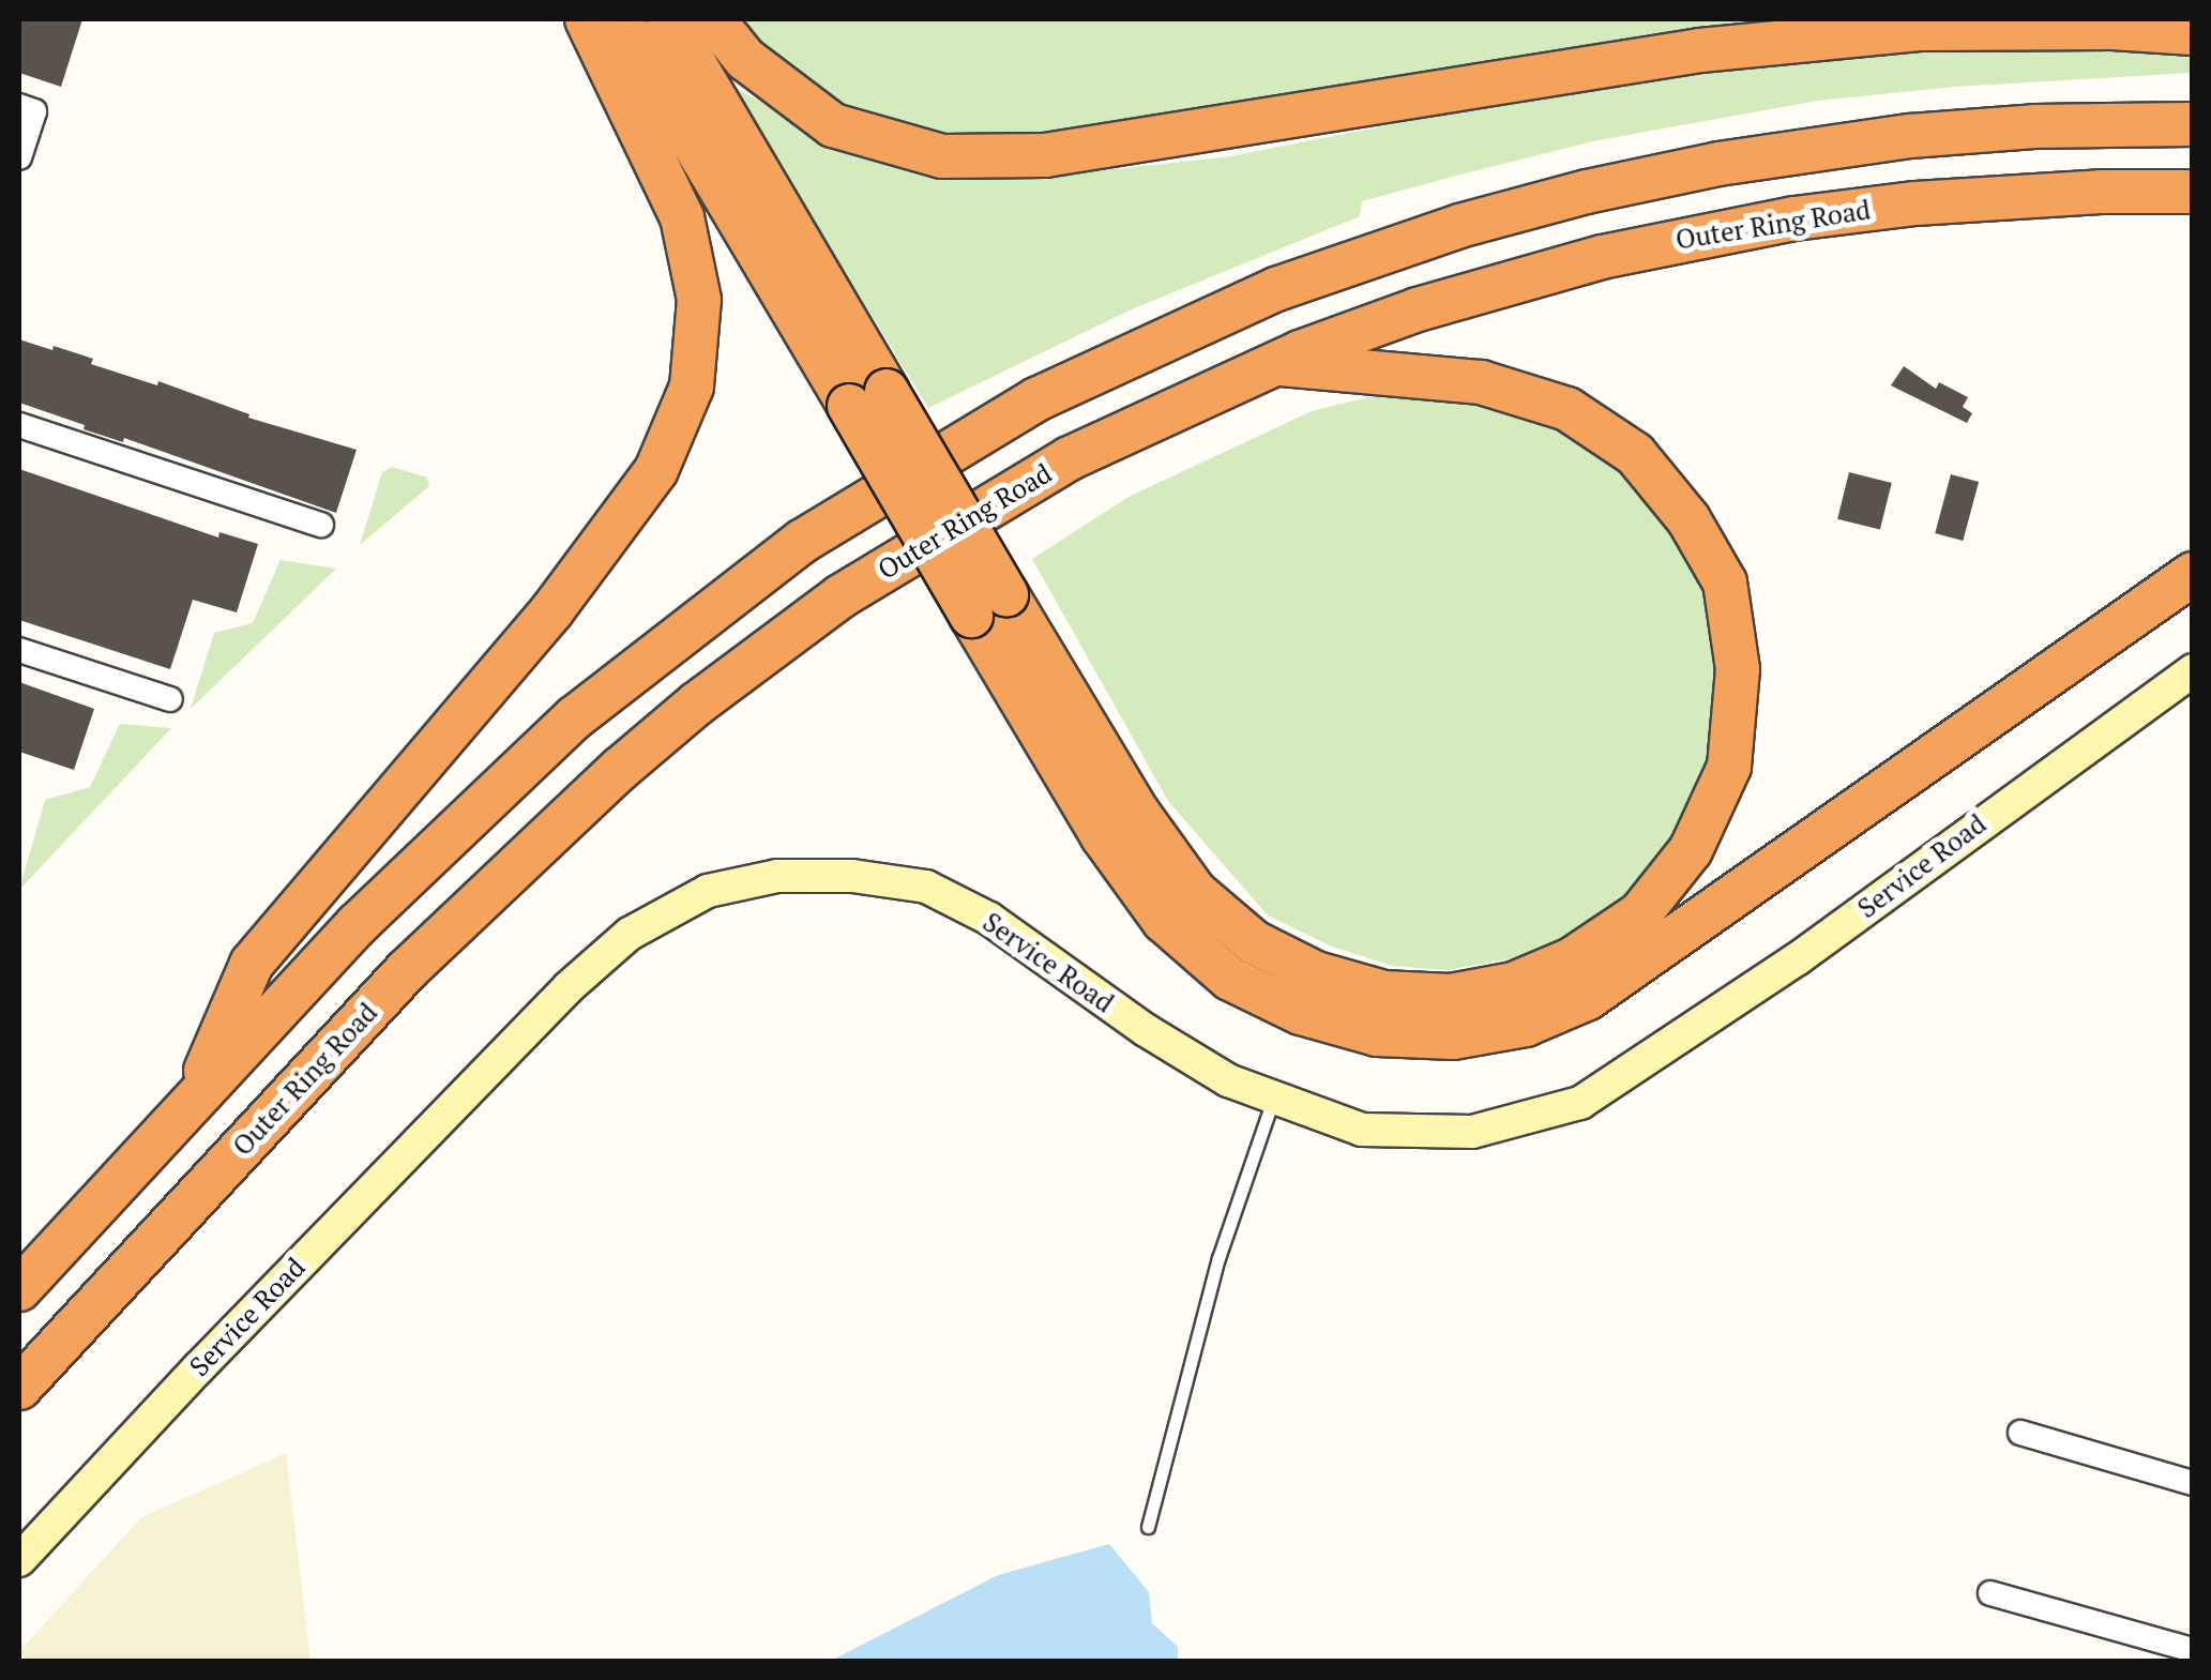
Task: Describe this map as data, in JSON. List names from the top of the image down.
{
  "streets": {
    "highway": ["Outer Ring Road"],
    "main road": ["Service Road"]
  }
}
